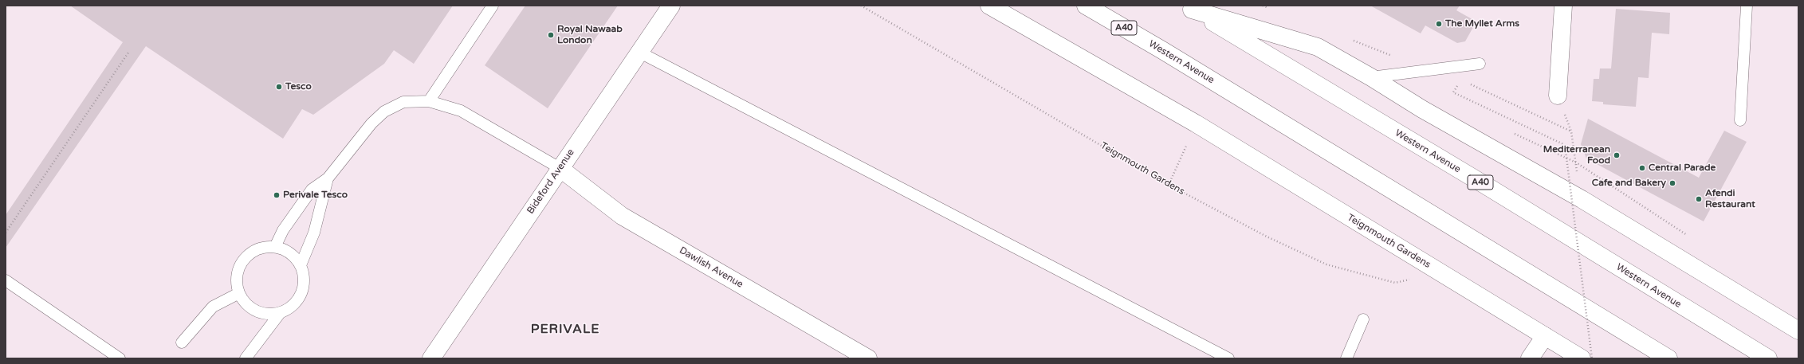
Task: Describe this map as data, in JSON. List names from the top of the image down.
{
  "streets": {
    "main road": [
      "A40",
      "Western Avenue",
      "Teignmouth Gardens",
      "Bideford Avenue",
      "Dawlish Avenue"
    ]
  },
  "crossings": [
    ["A40", "Western Avenue"],
    ["Bideford Avenue", "Dawlish Avenue"]
  ],
  "districts": ["PERIVALE"],
  "places": [
    "The Myllet Arms",
    "Royal Nawaab London",
    "Tesco",
    "Mediterranean Food",
    "Central Parade",
    "Cafe and Bakery",
    "Perivale Tesco",
    "Afendi Restaurant"
  ]
}
